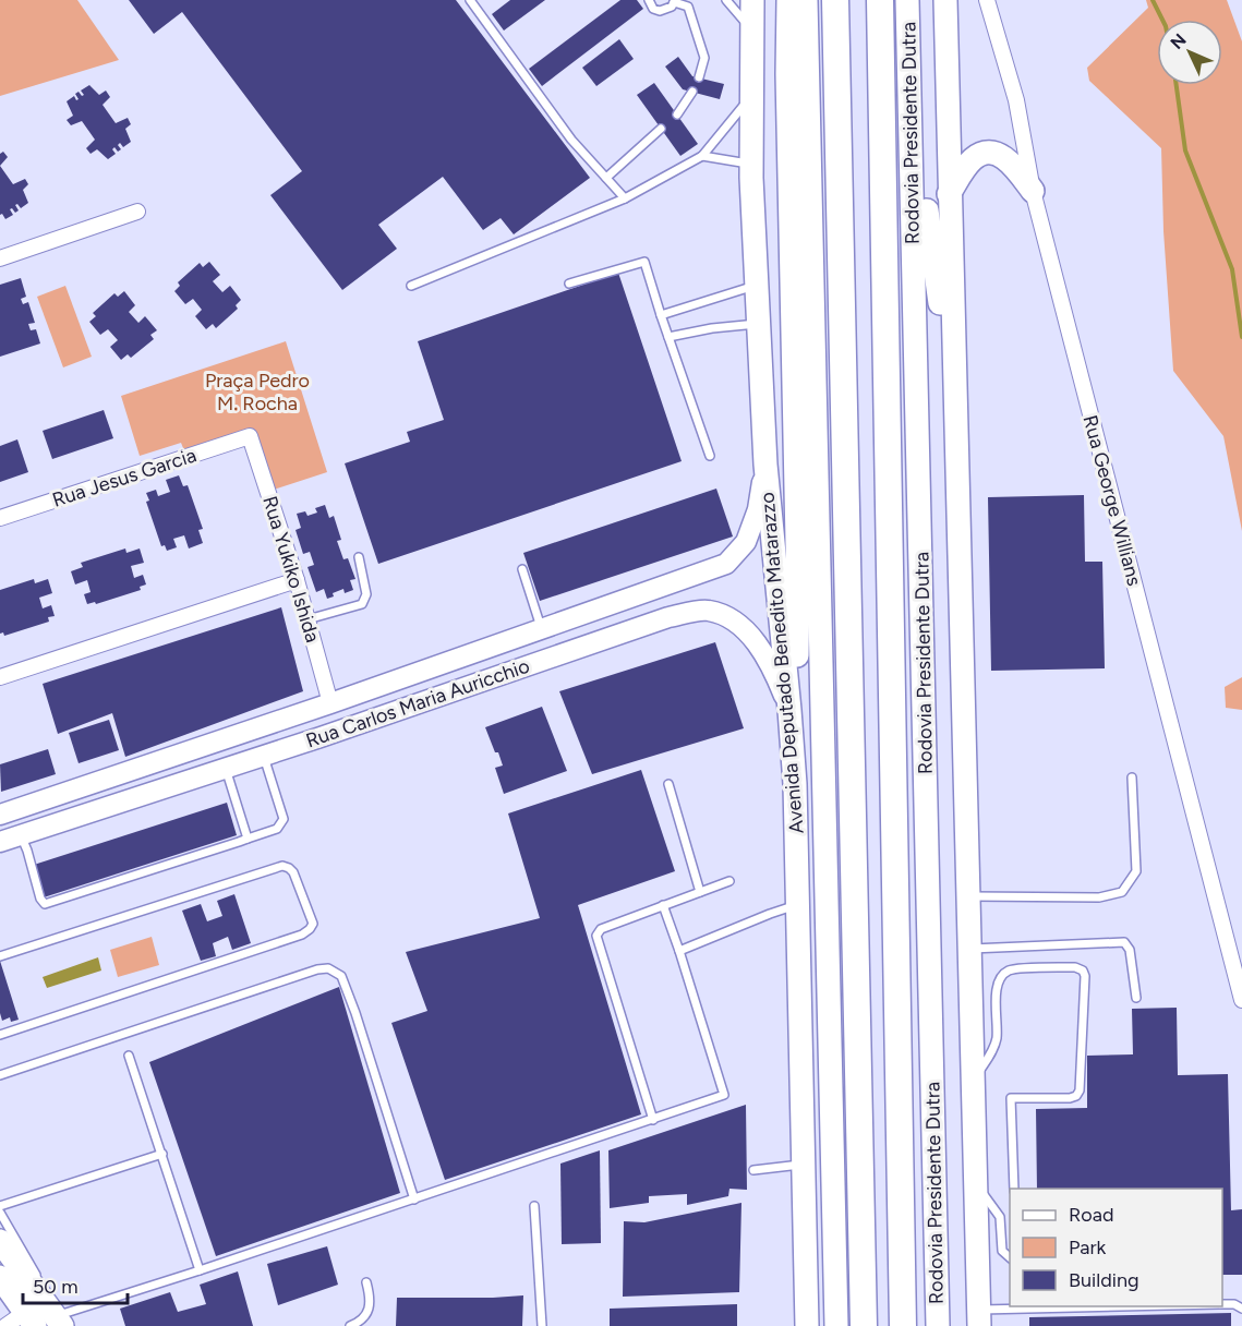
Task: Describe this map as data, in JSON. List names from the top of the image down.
{
  "streets": {
    "highway": ["Rodovia Presidente Dutra"],
    "main road": ["Avenida Deputado Benedito Matarazzo", "Rua Carlos Maria Auricchio"],
    "street": ["Rua Jesus Garcia", "Rua George Willians", "Rua Yukiko Ishida"]
  },
  "crossings": [
    ["Rua Jesus Garcia", "Rua Yukiko Ishida"],
    ["Rua Yukiko Ishida", "Rua Carlos Maria Auricchio"],
    ["Avenida Deputado Benedito Matarazzo", "Rua Carlos Maria Auricchio"]
  ],
  "parks": ["Praça Pedro M. Rocha"],
  "legend": ["Road", "Park", "Building"],
  "scale_bar": "50 m",
  "north": "top left"
}
